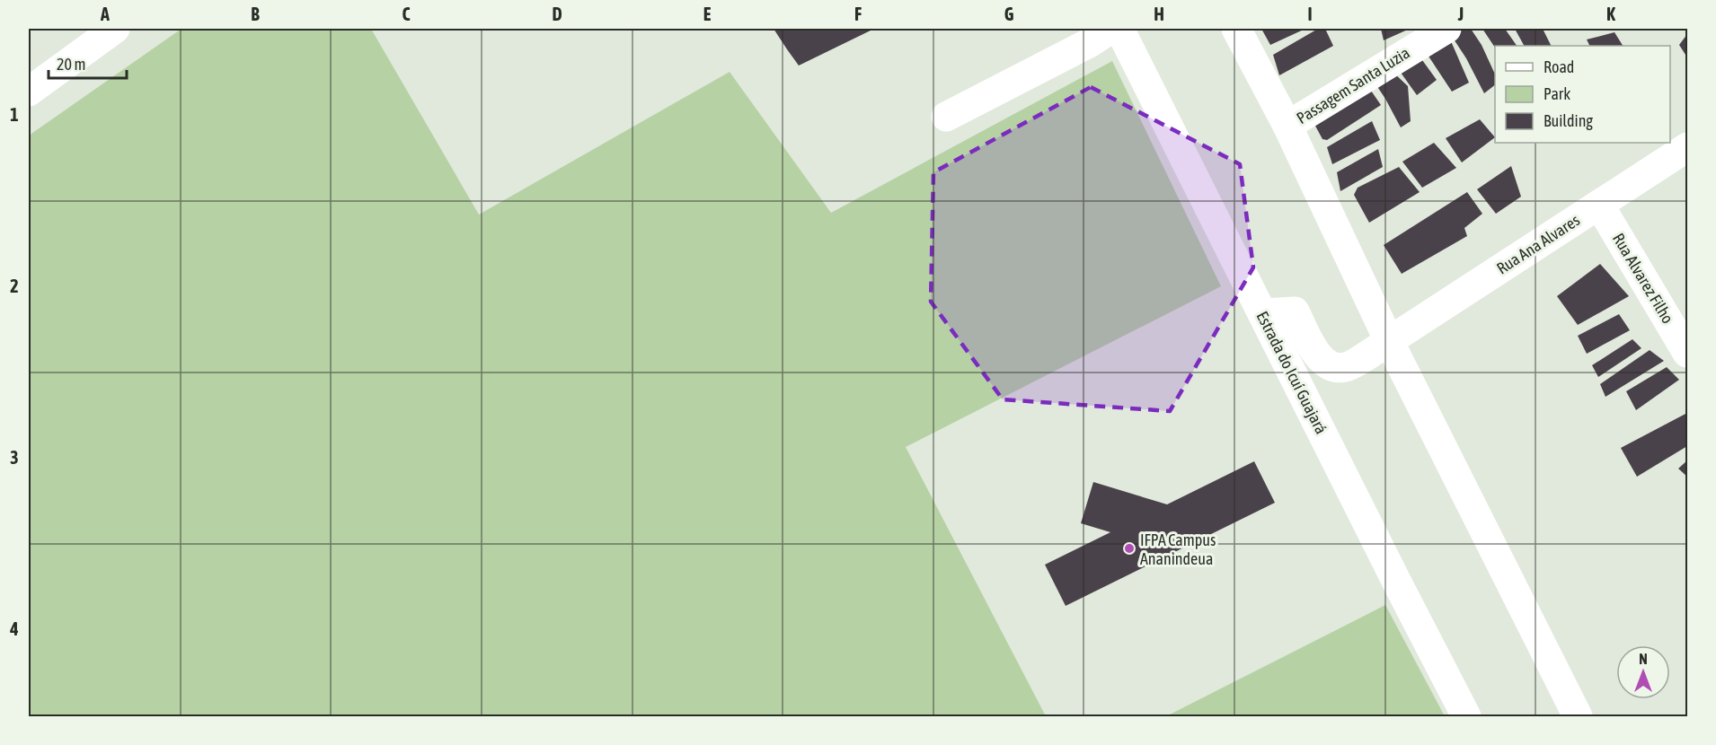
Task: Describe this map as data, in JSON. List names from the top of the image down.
{
  "streets": {
    "main road": [
      "Passagem Santa Luzia",
      "Rua Ana Alvares",
      "Rua Alvarez Filho",
      "Estrada do Icuí Guajará"
    ]
  },
  "crossings": [
    ["Rua Ana Alvares", "Rua Alvarez Filho"],
    ["Rua Ana Alvares", "Estrada do Icuí Guajará"]
  ],
  "places": ["IFPA Campus Ananindeua"],
  "legend": ["Road", "Park", "Building"],
  "scale_bar": "20 m",
  "north": "top",
  "grid": {
    "columns": [
      "A",
      "B",
      "C",
      "D",
      "E",
      "F",
      "G",
      "H",
      "I",
      "J",
      "K"
    ],
    "rows": [
      "1",
      "2",
      "3",
      "4"
    ]
  }
}
